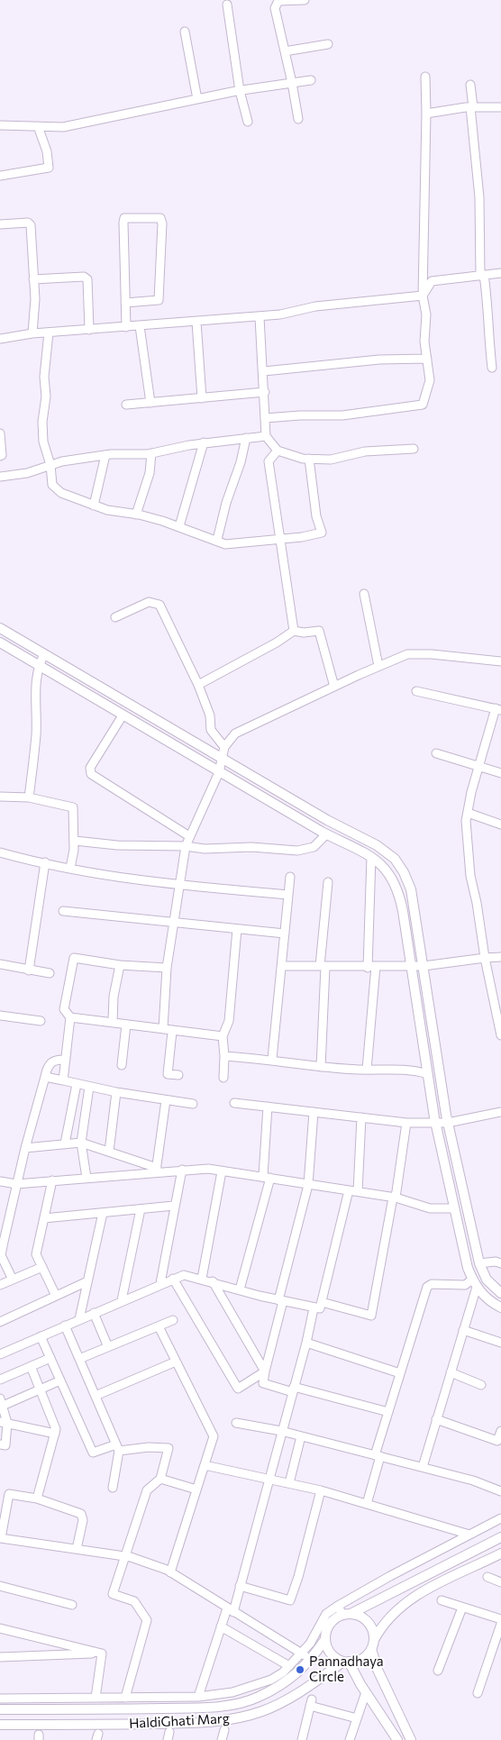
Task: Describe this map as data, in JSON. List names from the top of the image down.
{
  "streets": {
    "street": ["HaldiGhati Marg"]
  },
  "places": ["Pannadhaya Circle"]
}
